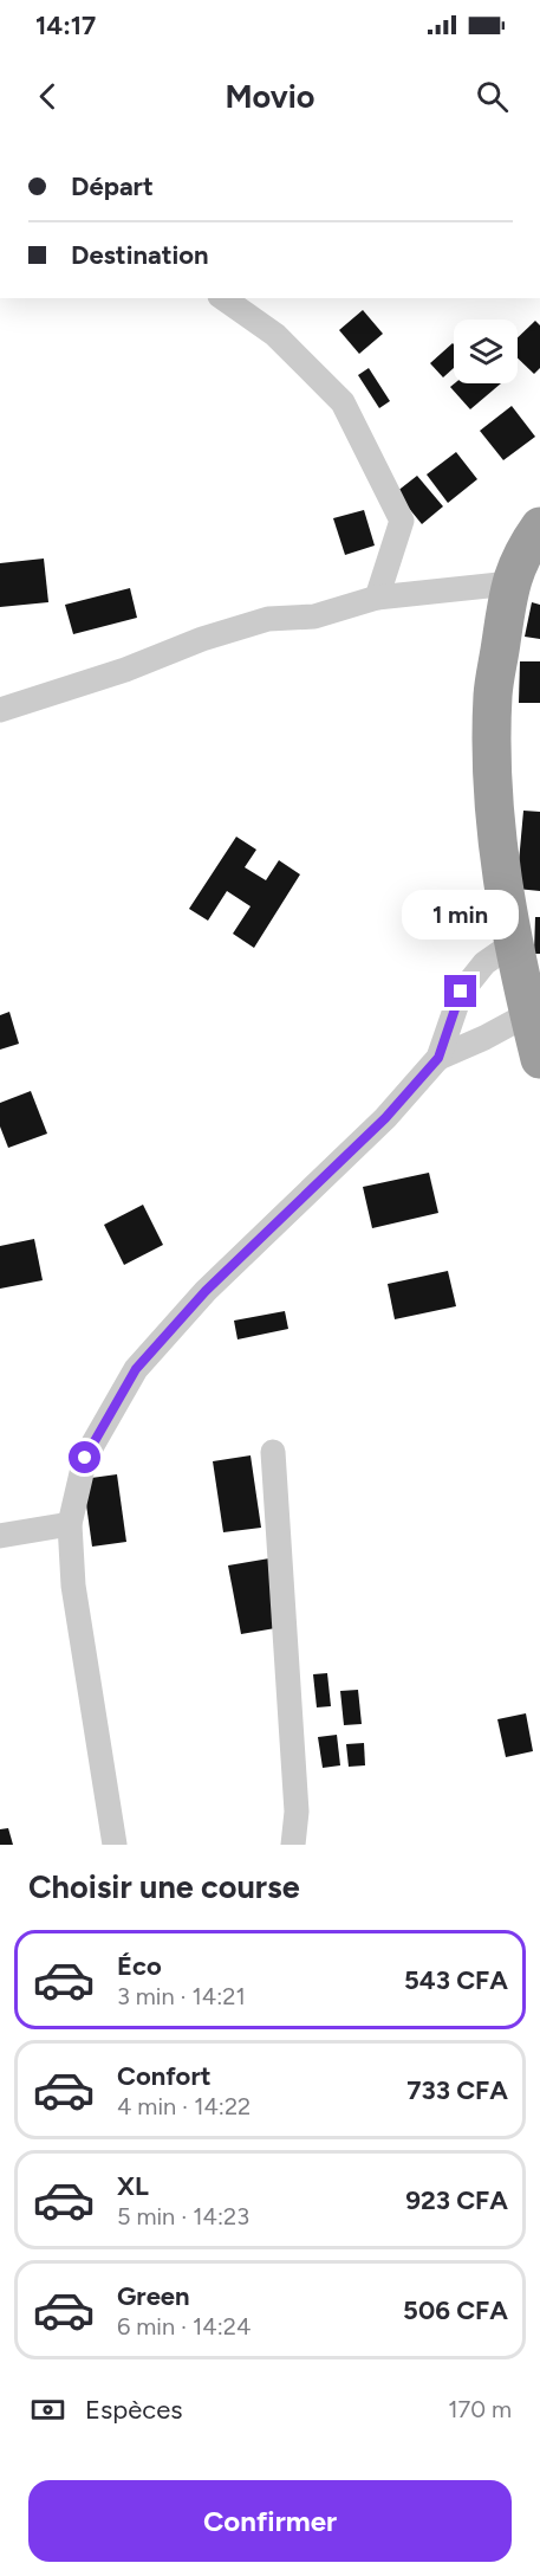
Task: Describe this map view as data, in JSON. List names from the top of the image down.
{
  "page": {
    "status": "14:17",
    "header": "Movio",
    "banner": ["Départ", "Destination"],
    "bubble": "1 min",
    "heading": "Choisir une course",
    "list": [
      {
        "name": "Éco",
        "note": "3 min · 14:21",
        "value": "543 CFA"
      },
      {
        "name": "Confort",
        "note": "4 min · 14:22",
        "value": "733 CFA"
      },
      {
        "name": "XL",
        "note": "5 min · 14:23",
        "value": "923 CFA"
      },
      {
        "name": "Green",
        "note": "6 min · 14:24",
        "value": "506 CFA"
      }
    ],
    "pay": ["Espèces", "170 m"],
    "buttons": "Confirmer"
  }
}
